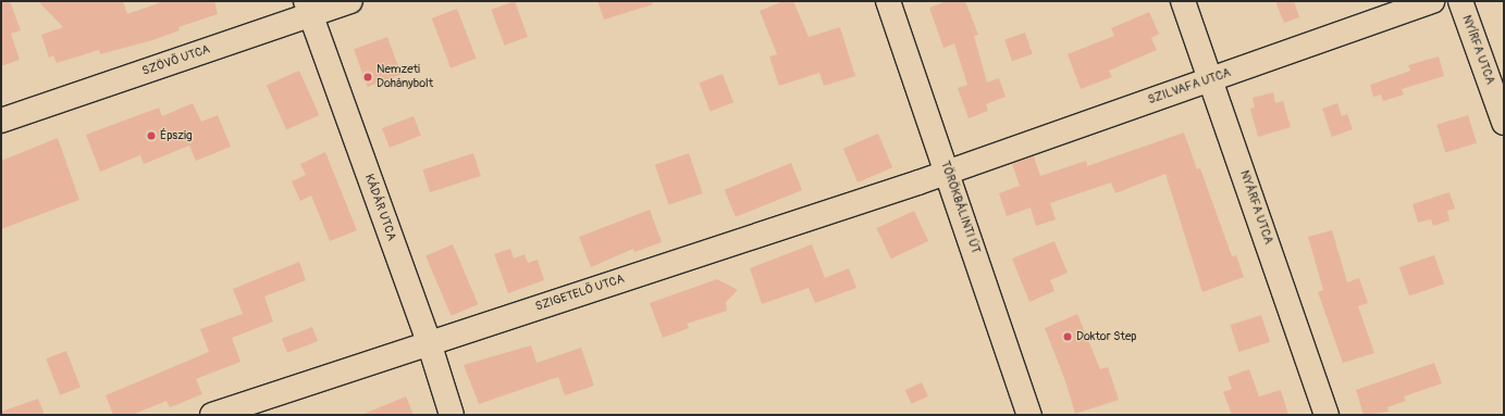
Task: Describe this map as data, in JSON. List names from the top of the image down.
{
  "streets": {
    "street": [
      "NYÍRFA UTCA",
      "SZÖVŐ UTCA",
      "SZILVAFA UTCA",
      "KÁDÁR UTCA",
      "TÖRÖKBÁLINTI ÚT",
      "NYÁRFA UTCA",
      "SZIGETELŐ UTCA"
    ]
  },
  "crossings": [
    ["SZÖVŐ UTCA", "KÁDÁR UTCA"],
    ["SZILVAFA UTCA", "TÖRÖKBÁLINTI ÚT"],
    ["SZILVAFA UTCA", "NYÁRFA UTCA"],
    ["SZILVAFA UTCA", "SZIGETELŐ UTCA"],
    ["KÁDÁR UTCA", "SZIGETELŐ UTCA"],
    ["TÖRÖKBÁLINTI ÚT", "SZIGETELŐ UTCA"]
  ],
  "places": ["Nemzeti Dohánybolt", "Épszig", "Doktor Step"]
}
